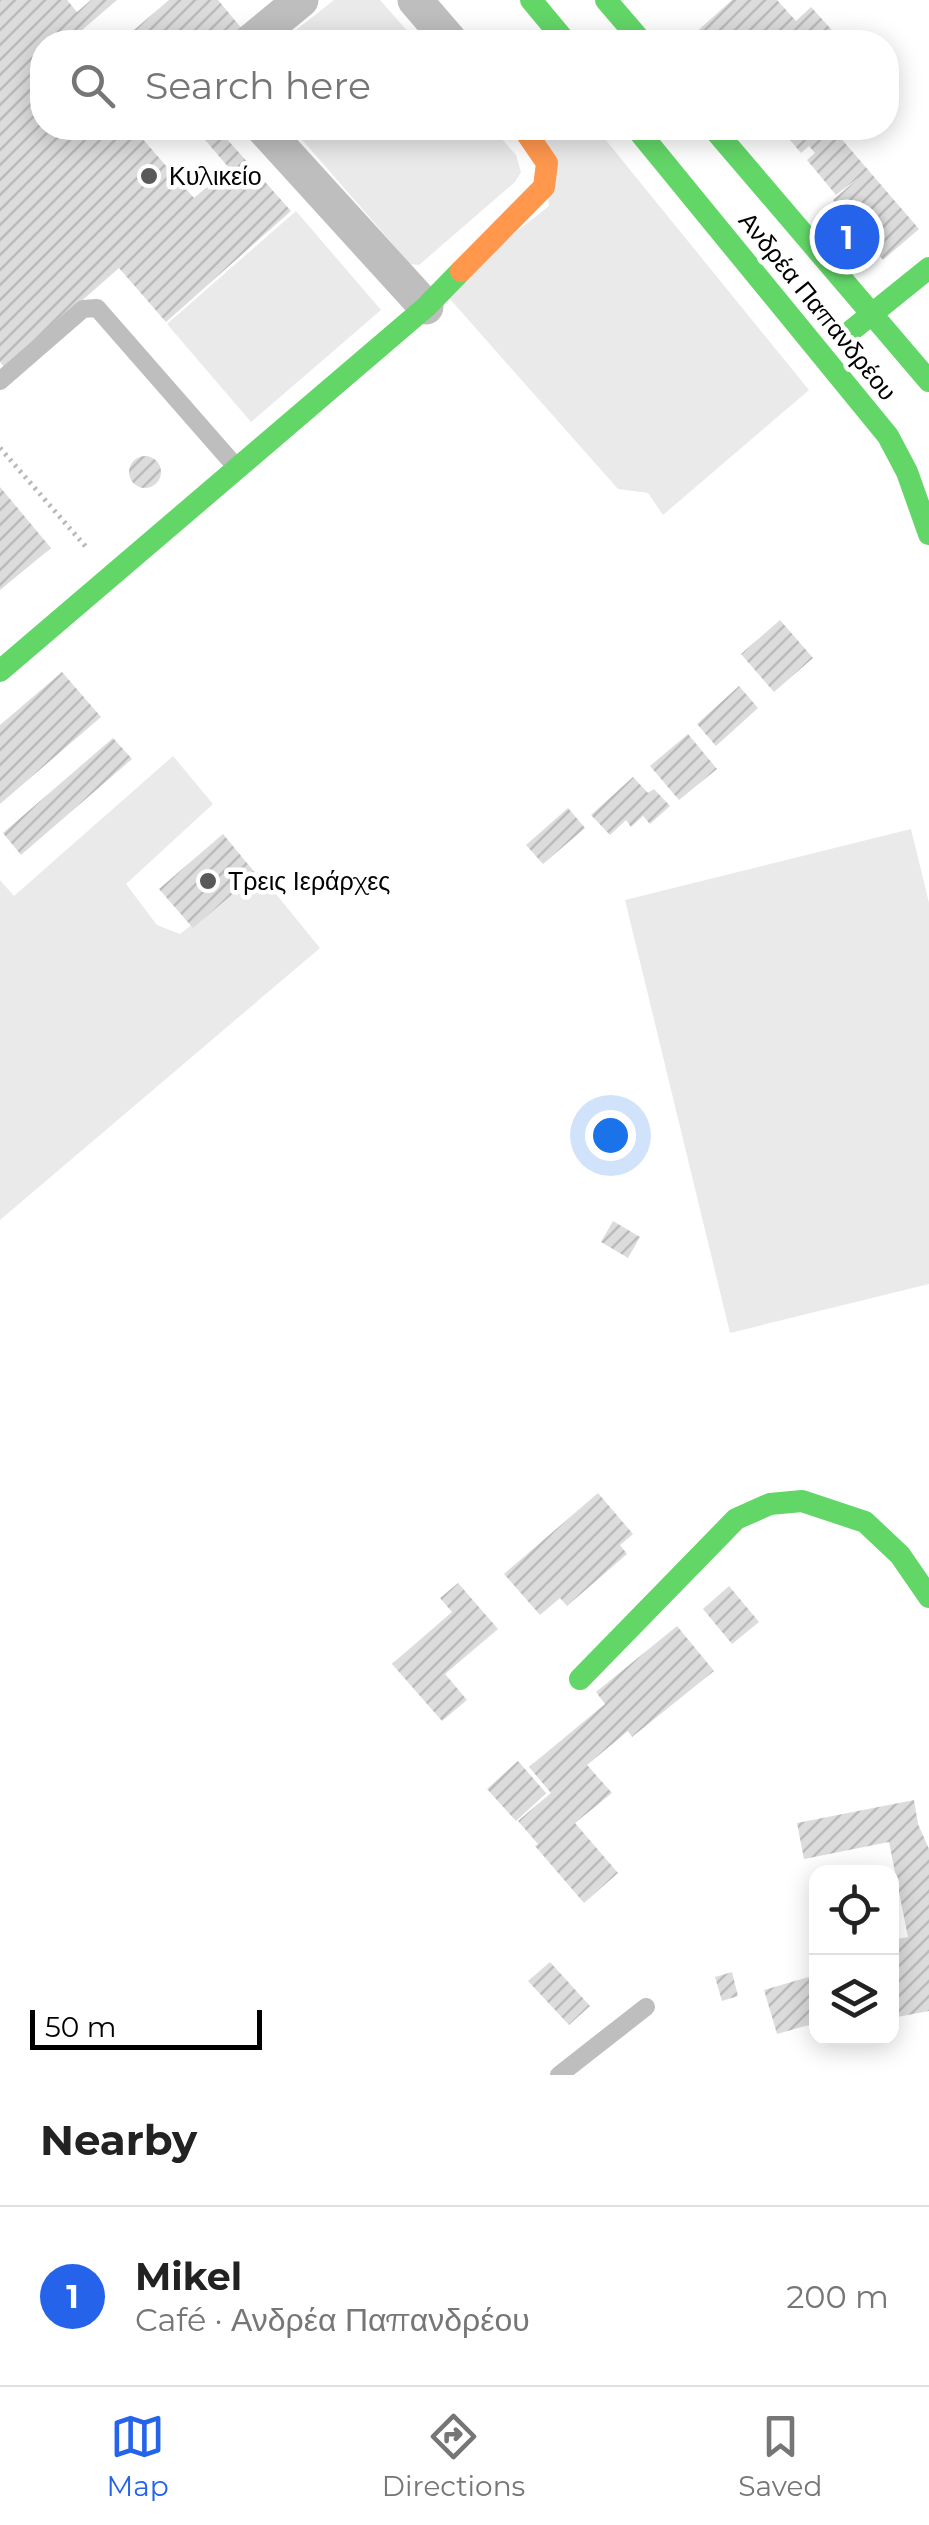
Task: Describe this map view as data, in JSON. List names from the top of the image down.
{
  "streets": {
    "street": ["Ανδρέα Παπανδρέου"]
  },
  "places": ["Κυλικείο", "Τρεις Ιεράρχες"],
  "scale_bar": "50 m",
  "page": {
    "search": "Search here",
    "pins": "1",
    "scale": "50 m",
    "heading": "Nearby",
    "list": [
      {
        "mark": "1",
        "name": "Mikel",
        "note": "Café · Ανδρέα Παπανδρέου",
        "value": "200 m"
      }
    ],
    "nav": ["Map", "Directions", "Saved"]
  }
}
